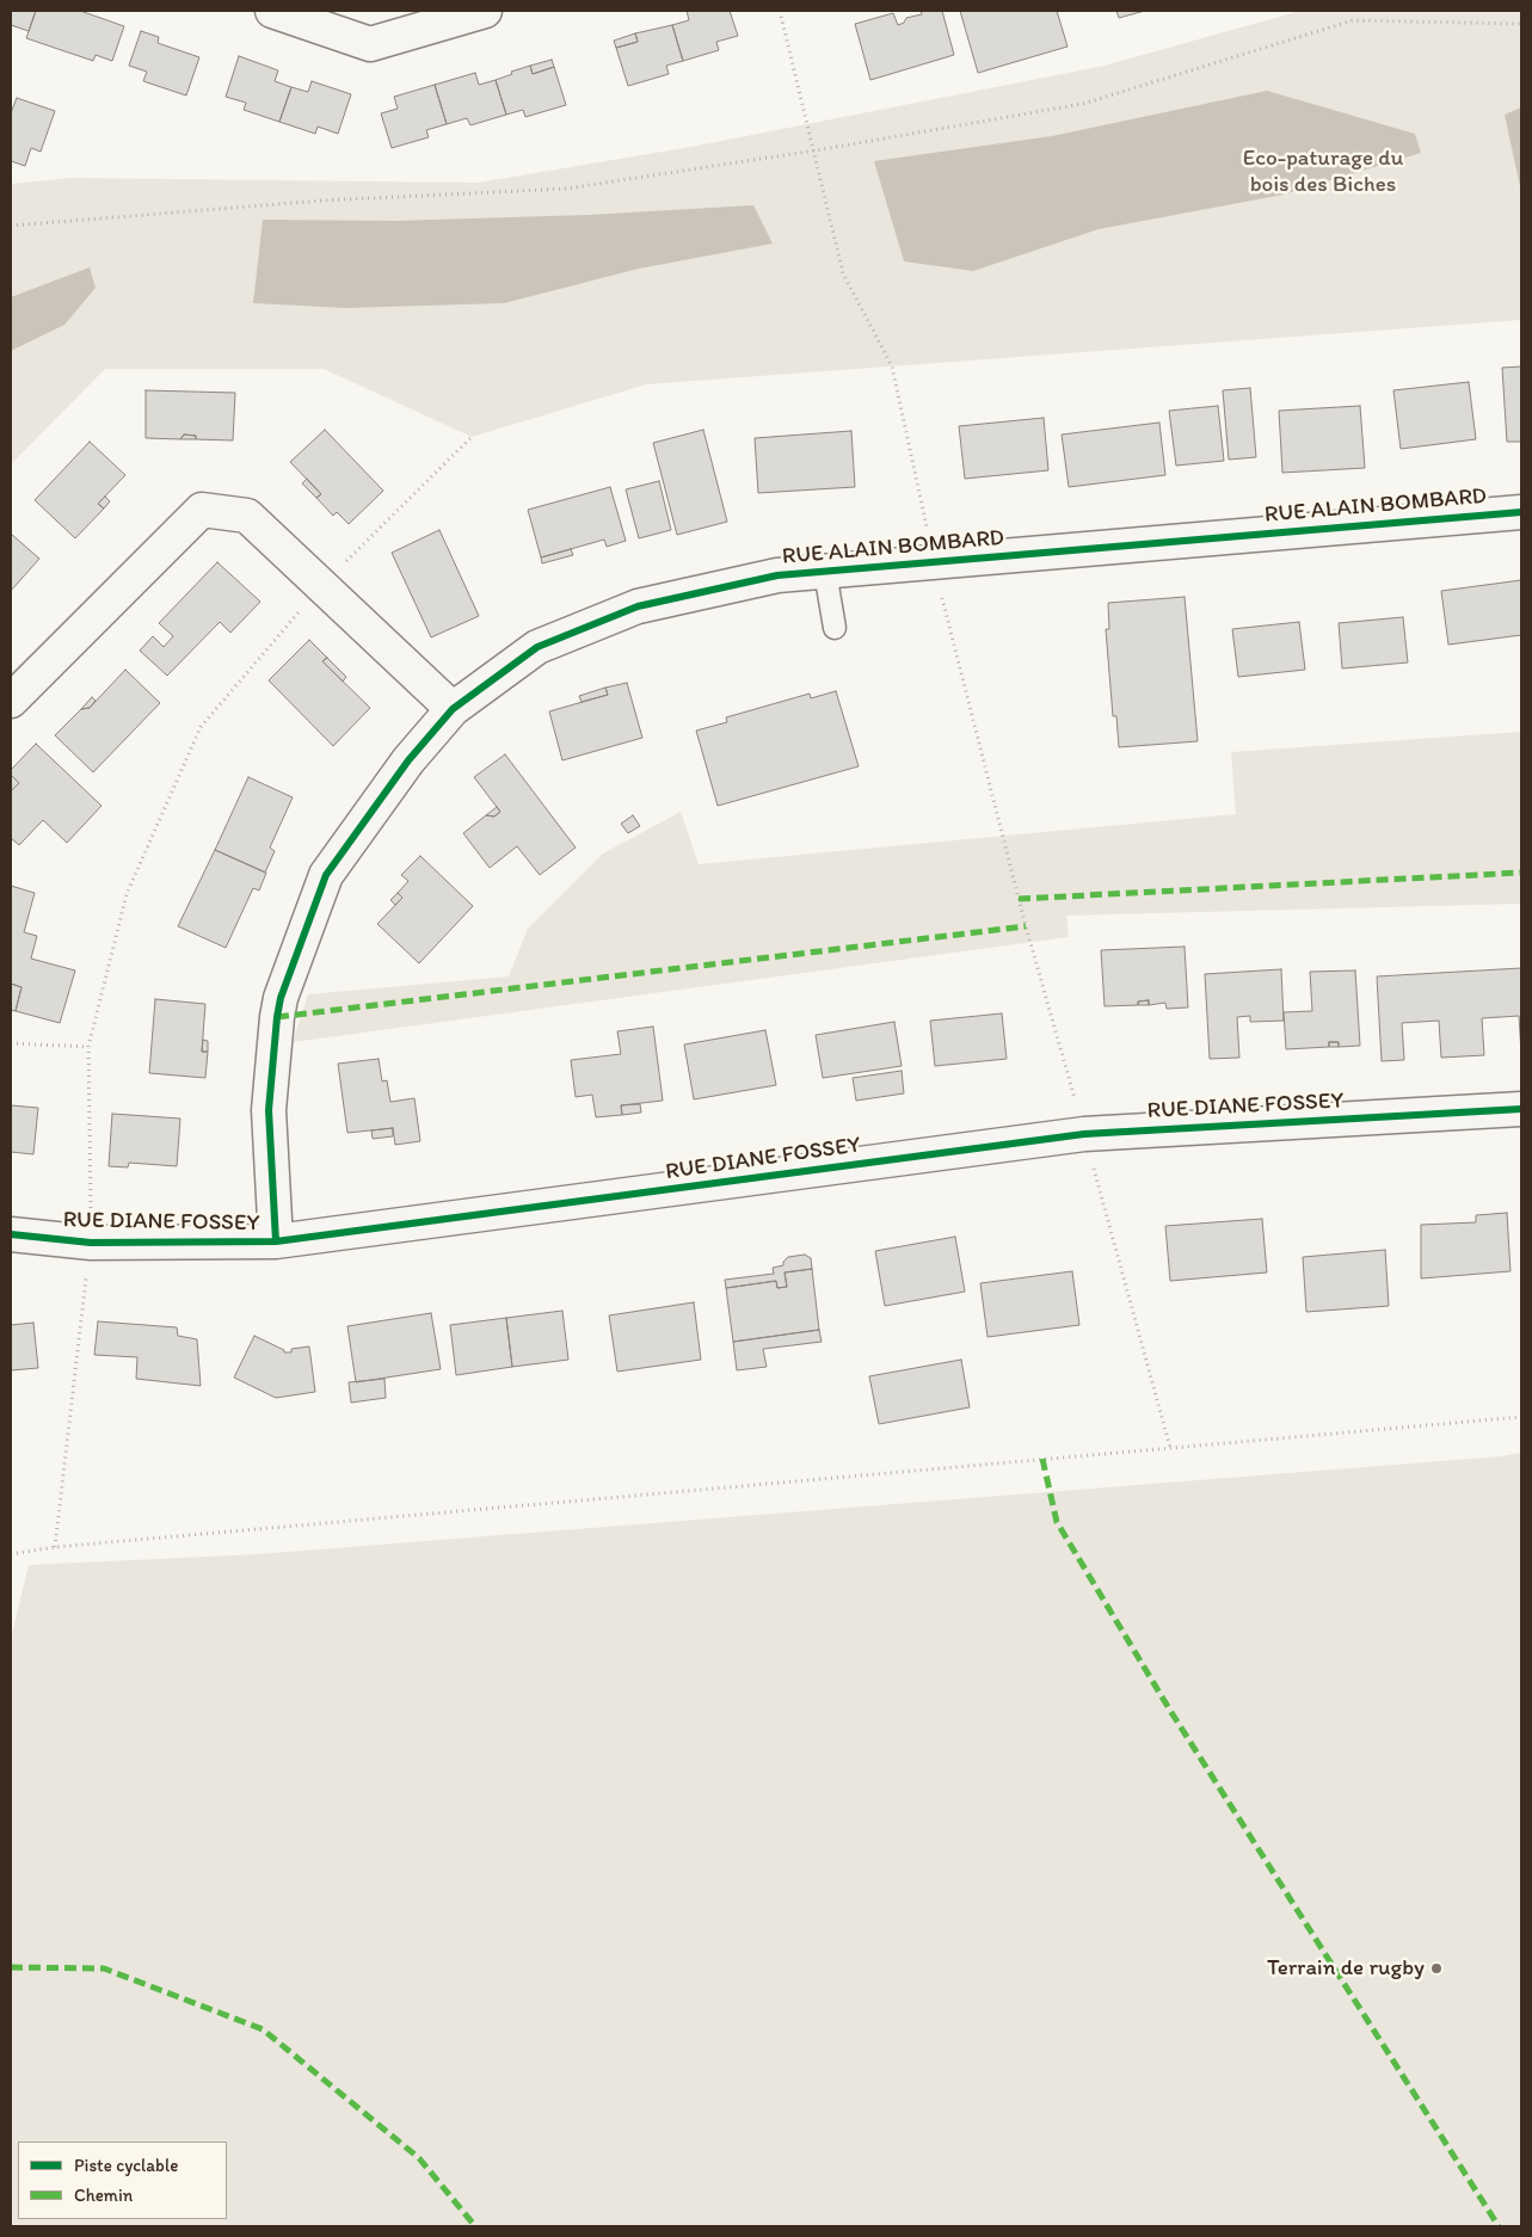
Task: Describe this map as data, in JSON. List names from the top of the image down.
{
  "streets": {
    "street": ["RUE ALAIN BOMBARD", "RUE DIANE FOSSEY"]
  },
  "crossings": [
    ["RUE ALAIN BOMBARD", "RUE DIANE FOSSEY"]
  ],
  "parks": ["Eco-paturage du bois des Biches"],
  "places": ["Terrain de rugby"],
  "legend": ["Piste cyclable", "Chemin"]
}
